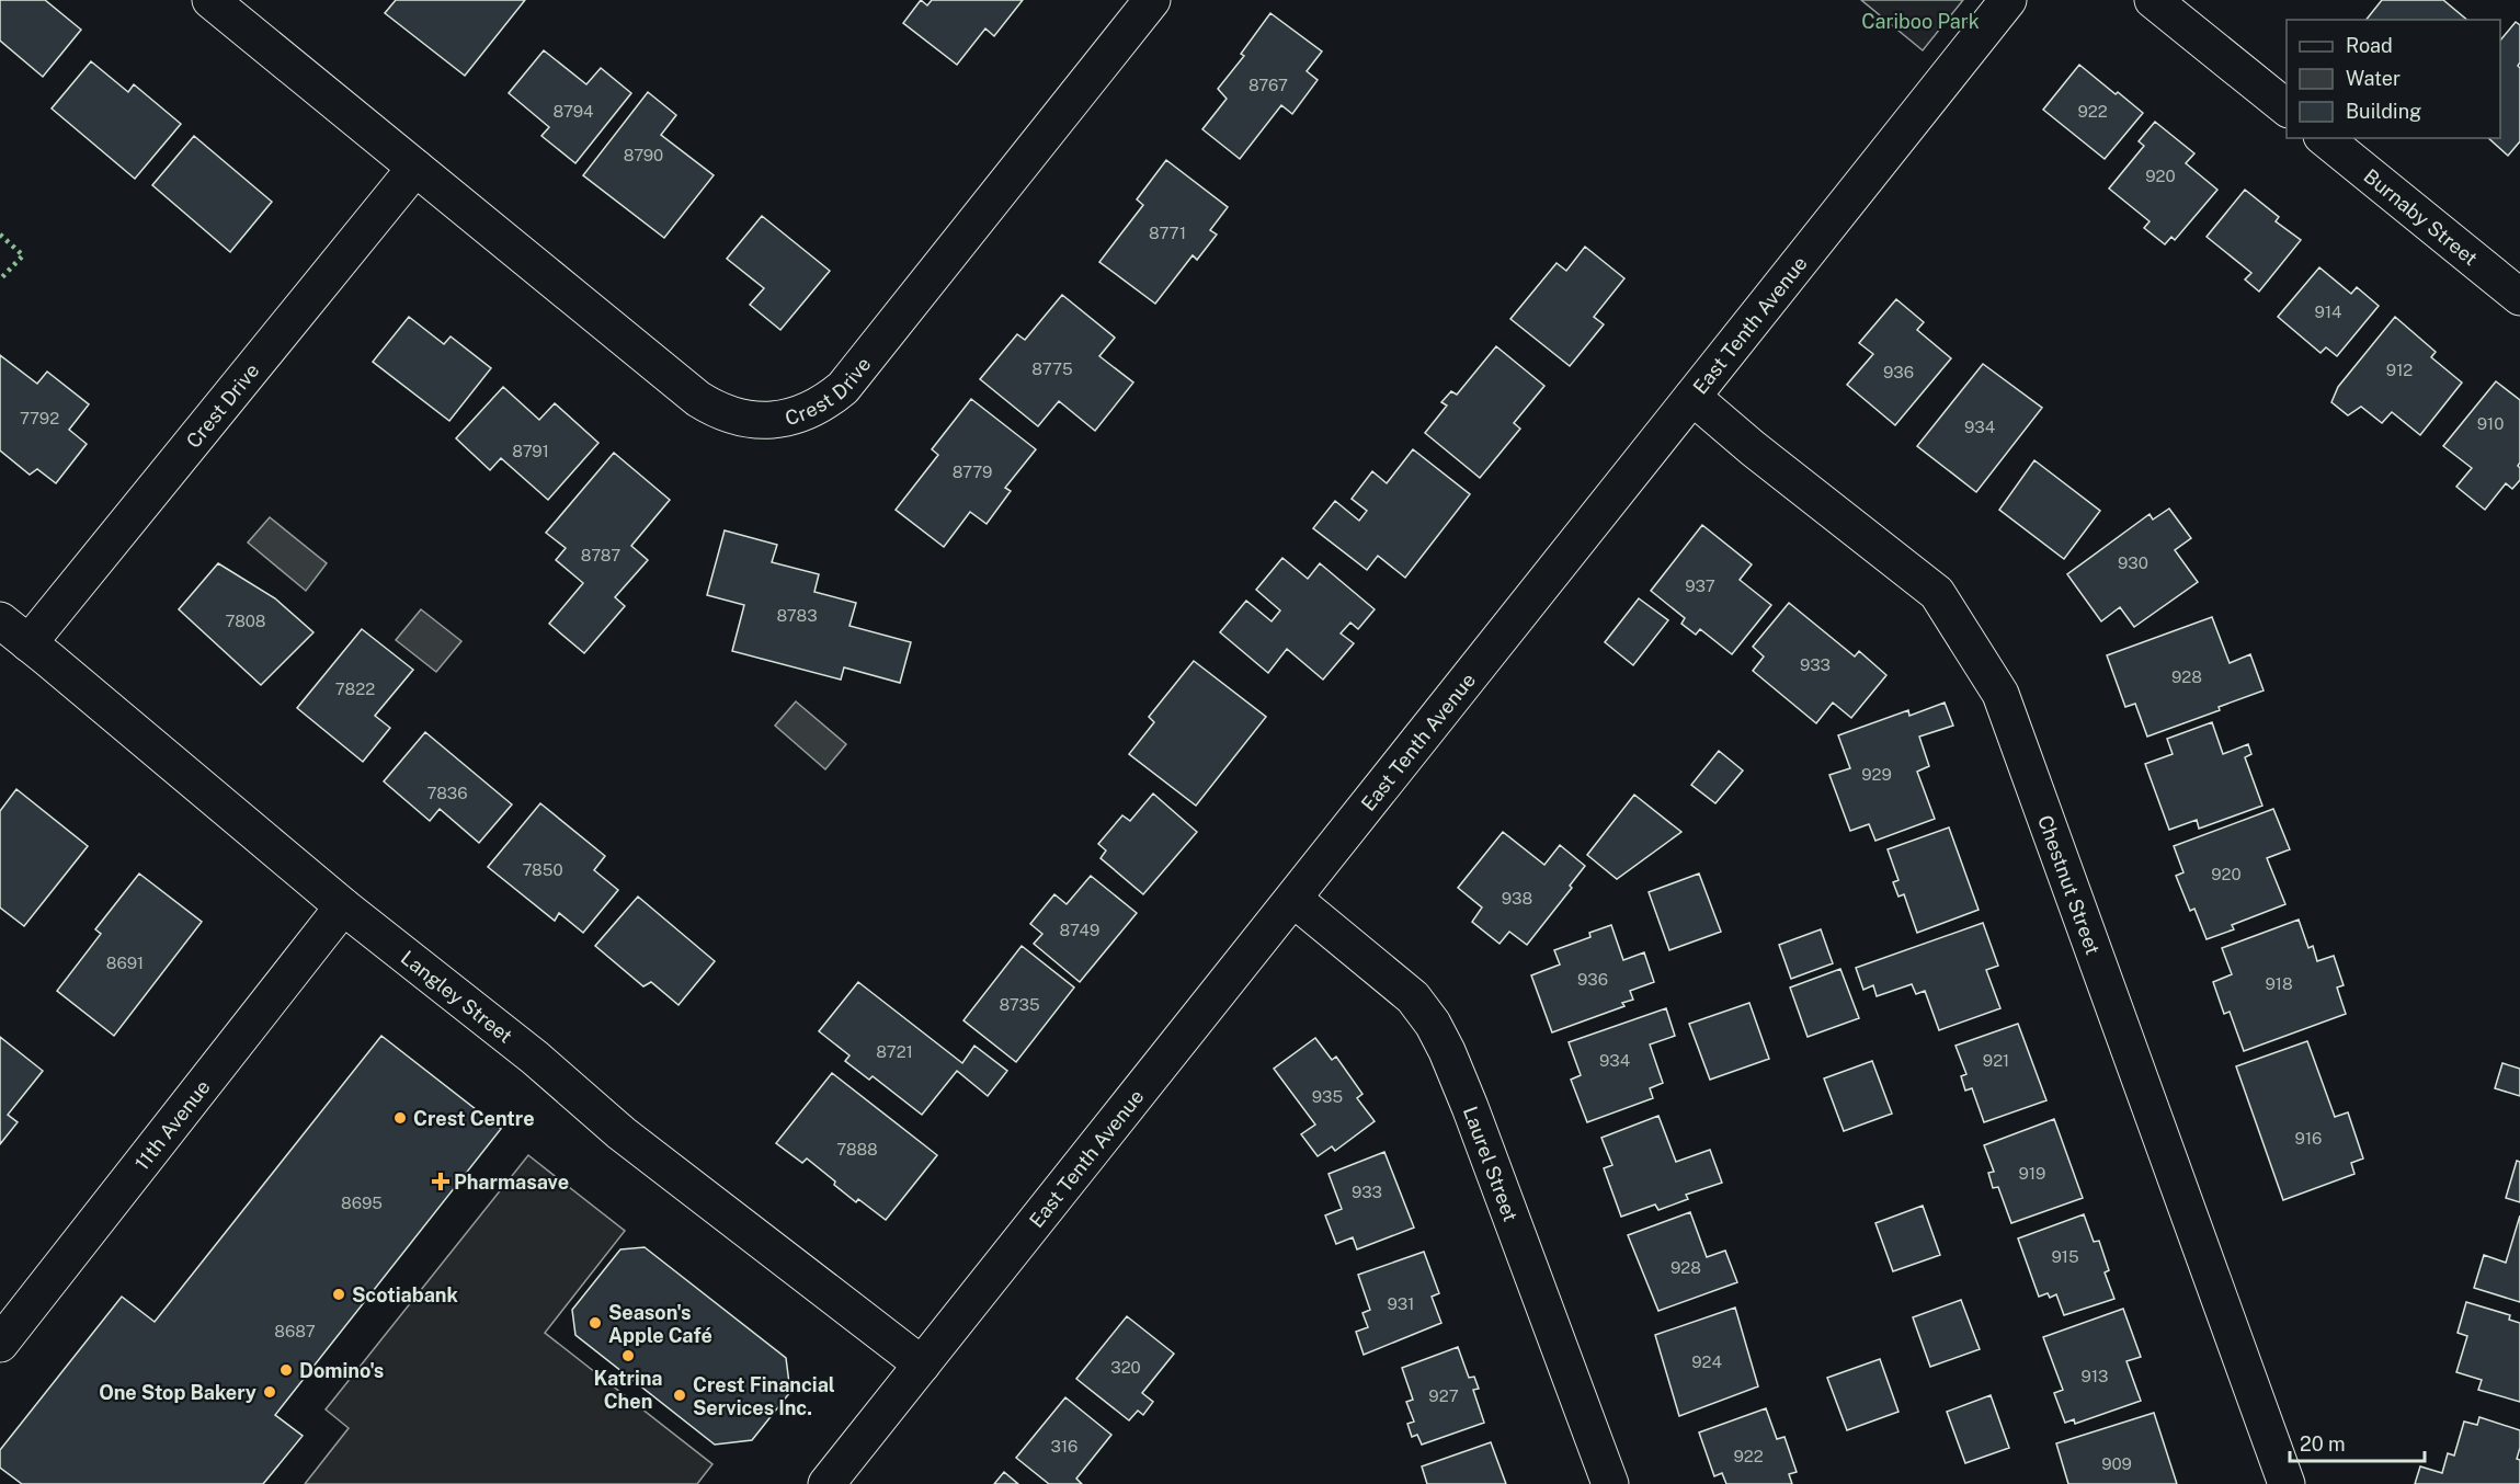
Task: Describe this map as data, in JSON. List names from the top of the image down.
{
  "streets": {
    "street": [
      "Burnaby Street",
      "East Tenth Avenue",
      "Crest Drive",
      "Chestnut Street",
      "Langley Street",
      "11th Avenue",
      "Laurel Street"
    ]
  },
  "crossings": [
    ["East Tenth Avenue", "Chestnut Street"],
    ["East Tenth Avenue", "Langley Street"],
    ["East Tenth Avenue", "Laurel Street"],
    ["Crest Drive", "Langley Street"],
    ["Langley Street", "11th Avenue"]
  ],
  "parks": ["Cariboo Park"],
  "places": {
    "other": [
      "Crest Centre",
      "Scotiabank",
      "Season's Apple Café",
      "Katrina Chen",
      "Domino's",
      "One Stop Bakery",
      "Crest Financial Services Inc."
    ],
    "health": ["Pharmasave"]
  },
  "house_numbers": [
    "8767",
    "8794",
    "922",
    "8790",
    "920",
    "8771",
    "914",
    "8775",
    "912",
    "936",
    "7792",
    "910",
    "934",
    "8791",
    "8779",
    "8787",
    "930",
    "937",
    "8783",
    "7808",
    "933",
    "928",
    "7822",
    "929",
    "7836",
    "7850",
    "920",
    "938",
    "8749",
    "8691",
    "936",
    "918",
    "8735",
    "8721",
    "934",
    "921",
    "935",
    "916",
    "7888",
    "919",
    "933",
    "8695",
    "915",
    "928",
    "931",
    "8687",
    "924",
    "320",
    "913",
    "927",
    "316",
    "922",
    "909"
  ],
  "legend": ["Road", "Water", "Building"],
  "scale_bar": "20 m"
}
